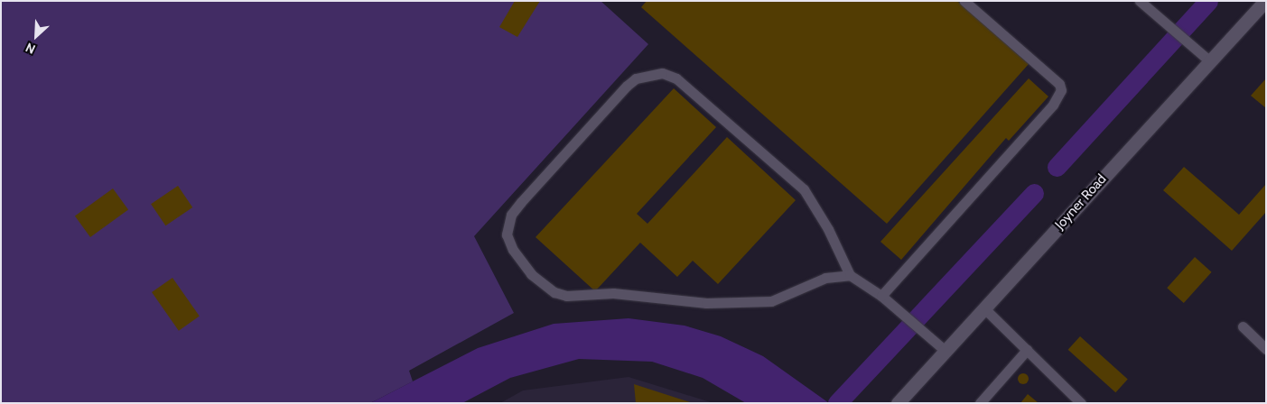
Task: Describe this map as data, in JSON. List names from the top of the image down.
{
  "streets": {
    "street": ["Joyner Road"]
  },
  "north": "bottom left"
}
